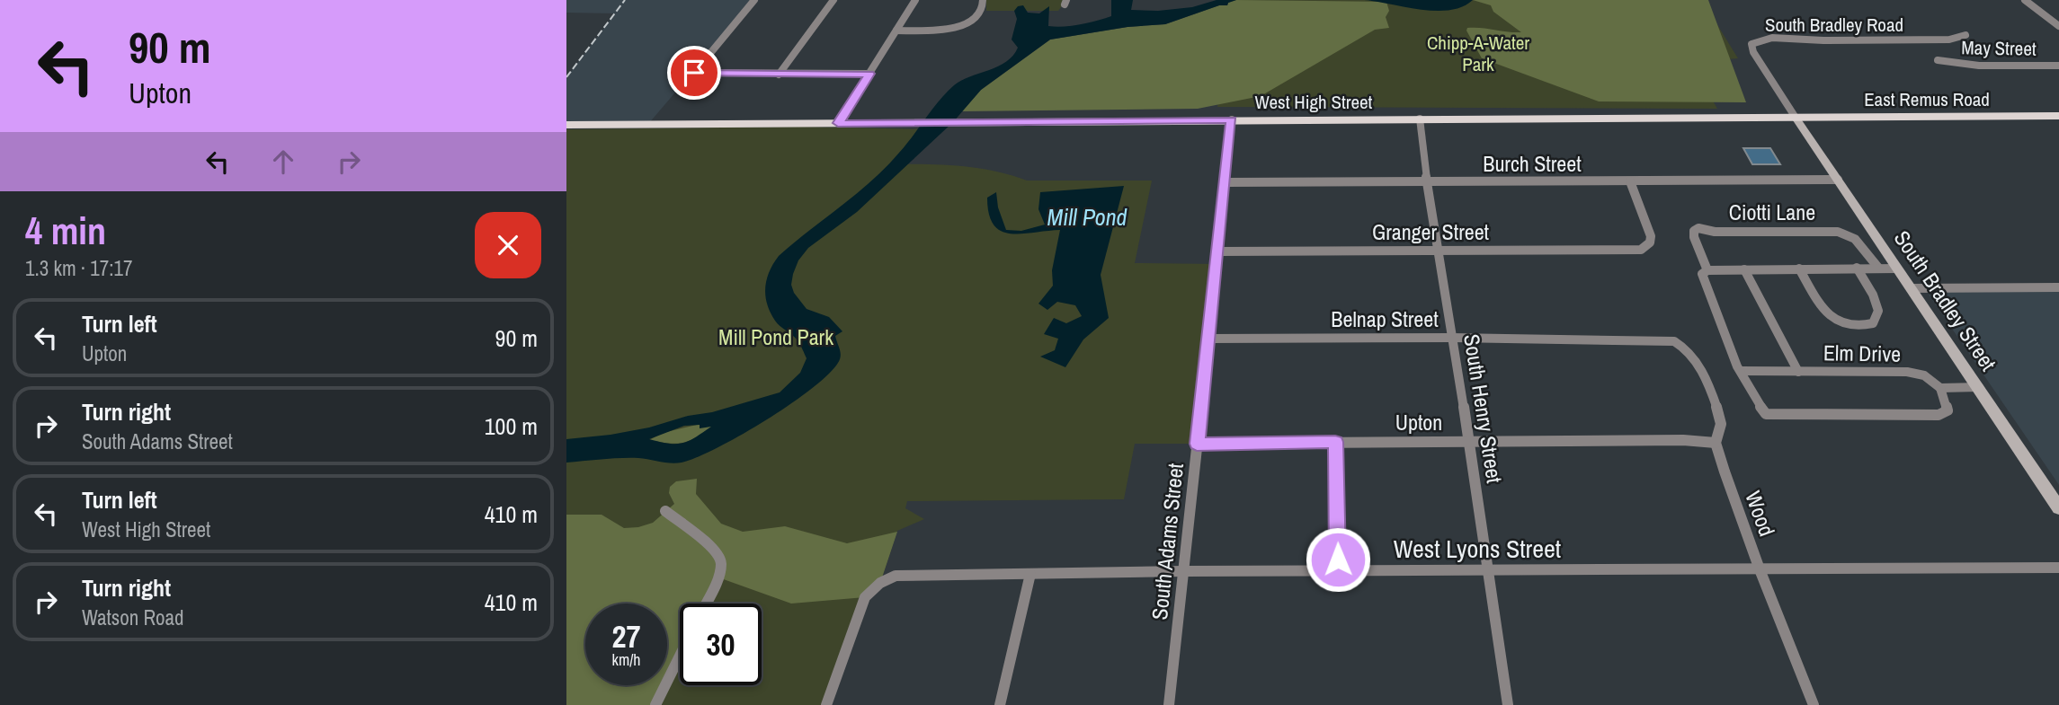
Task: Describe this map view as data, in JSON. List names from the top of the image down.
{
  "streets": {
    "main road": ["East Remus Road", "West High Street"],
    "street": [
      "South Bradley Road",
      "May Street",
      "Burch Street",
      "Ciotti Lane",
      "Granger Street",
      "South Bradley Street",
      "Belnap Street",
      "Elm Drive",
      "South Henry Street",
      "Upton",
      "Wood",
      "South Adams Street",
      "West Lyons Street"
    ]
  },
  "crossings": [
    ["South Bradley Road", "East Remus Road"],
    ["South Bradley Road", "West High Street"],
    ["South Bradley Road", "South Bradley Street"],
    ["East Remus Road", "West High Street"],
    ["East Remus Road", "South Bradley Street"],
    ["West High Street", "South Bradley Street"],
    ["West High Street", "South Henry Street"],
    ["West High Street", "South Adams Street"],
    ["Burch Street", "Granger Street"],
    ["Burch Street", "South Bradley Street"],
    ["Burch Street", "South Henry Street"],
    ["Burch Street", "South Adams Street"],
    ["Granger Street", "South Henry Street"],
    ["Granger Street", "South Adams Street"],
    ["Belnap Street", "South Henry Street"],
    ["Belnap Street", "Wood"],
    ["Belnap Street", "South Adams Street"],
    ["South Henry Street", "Upton"],
    ["South Henry Street", "West Lyons Street"],
    ["Upton", "Wood"],
    ["Upton", "South Adams Street"],
    ["Wood", "West Lyons Street"],
    ["South Adams Street", "West Lyons Street"]
  ],
  "water": ["Mill Pond"],
  "parks": ["Chipp-A-Water Park", "Mill Pond Park"],
  "page": {
    "turn": ["90 m", "Upton"],
    "heading": ["4 min", "1.3 km · 17:17"],
    "list": [
      {
        "name": "Turn left",
        "note": "Upton",
        "value": "90 m"
      },
      {
        "name": "Turn right",
        "note": "South Adams Street",
        "value": "100 m"
      },
      {
        "name": "Turn left",
        "note": "West High Street",
        "value": "410 m"
      },
      {
        "name": "Turn right",
        "note": "Watson Road",
        "value": "410 m"
      }
    ],
    "speed": "27 km/h",
    "limit": "30"
  }
}
